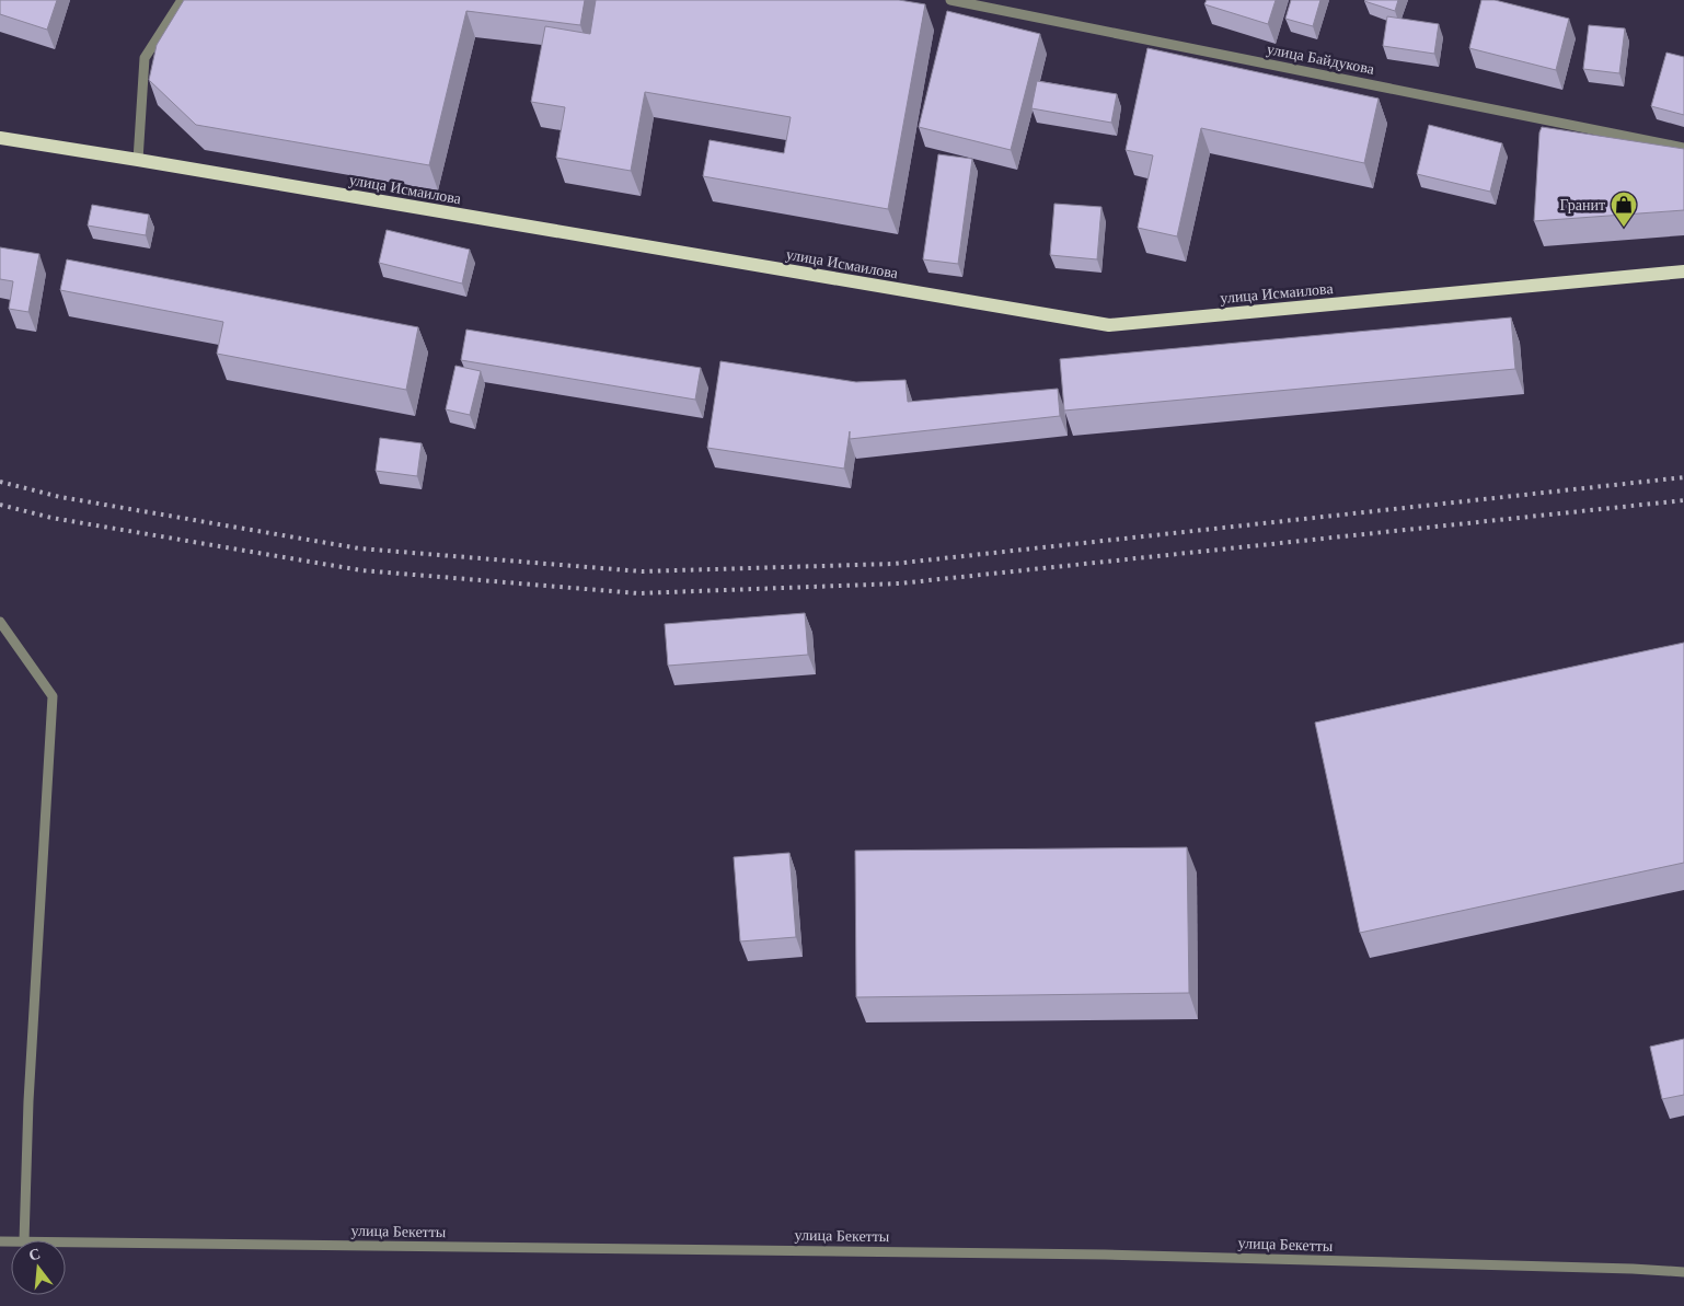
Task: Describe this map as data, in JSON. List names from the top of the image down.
{
  "streets": {
    "main road": ["улица Исмаилова"],
    "street": ["улица Байдукова", "улица Бекетты"]
  },
  "places": {
    "shop": ["Гранит"]
  },
  "north": "top"
}
